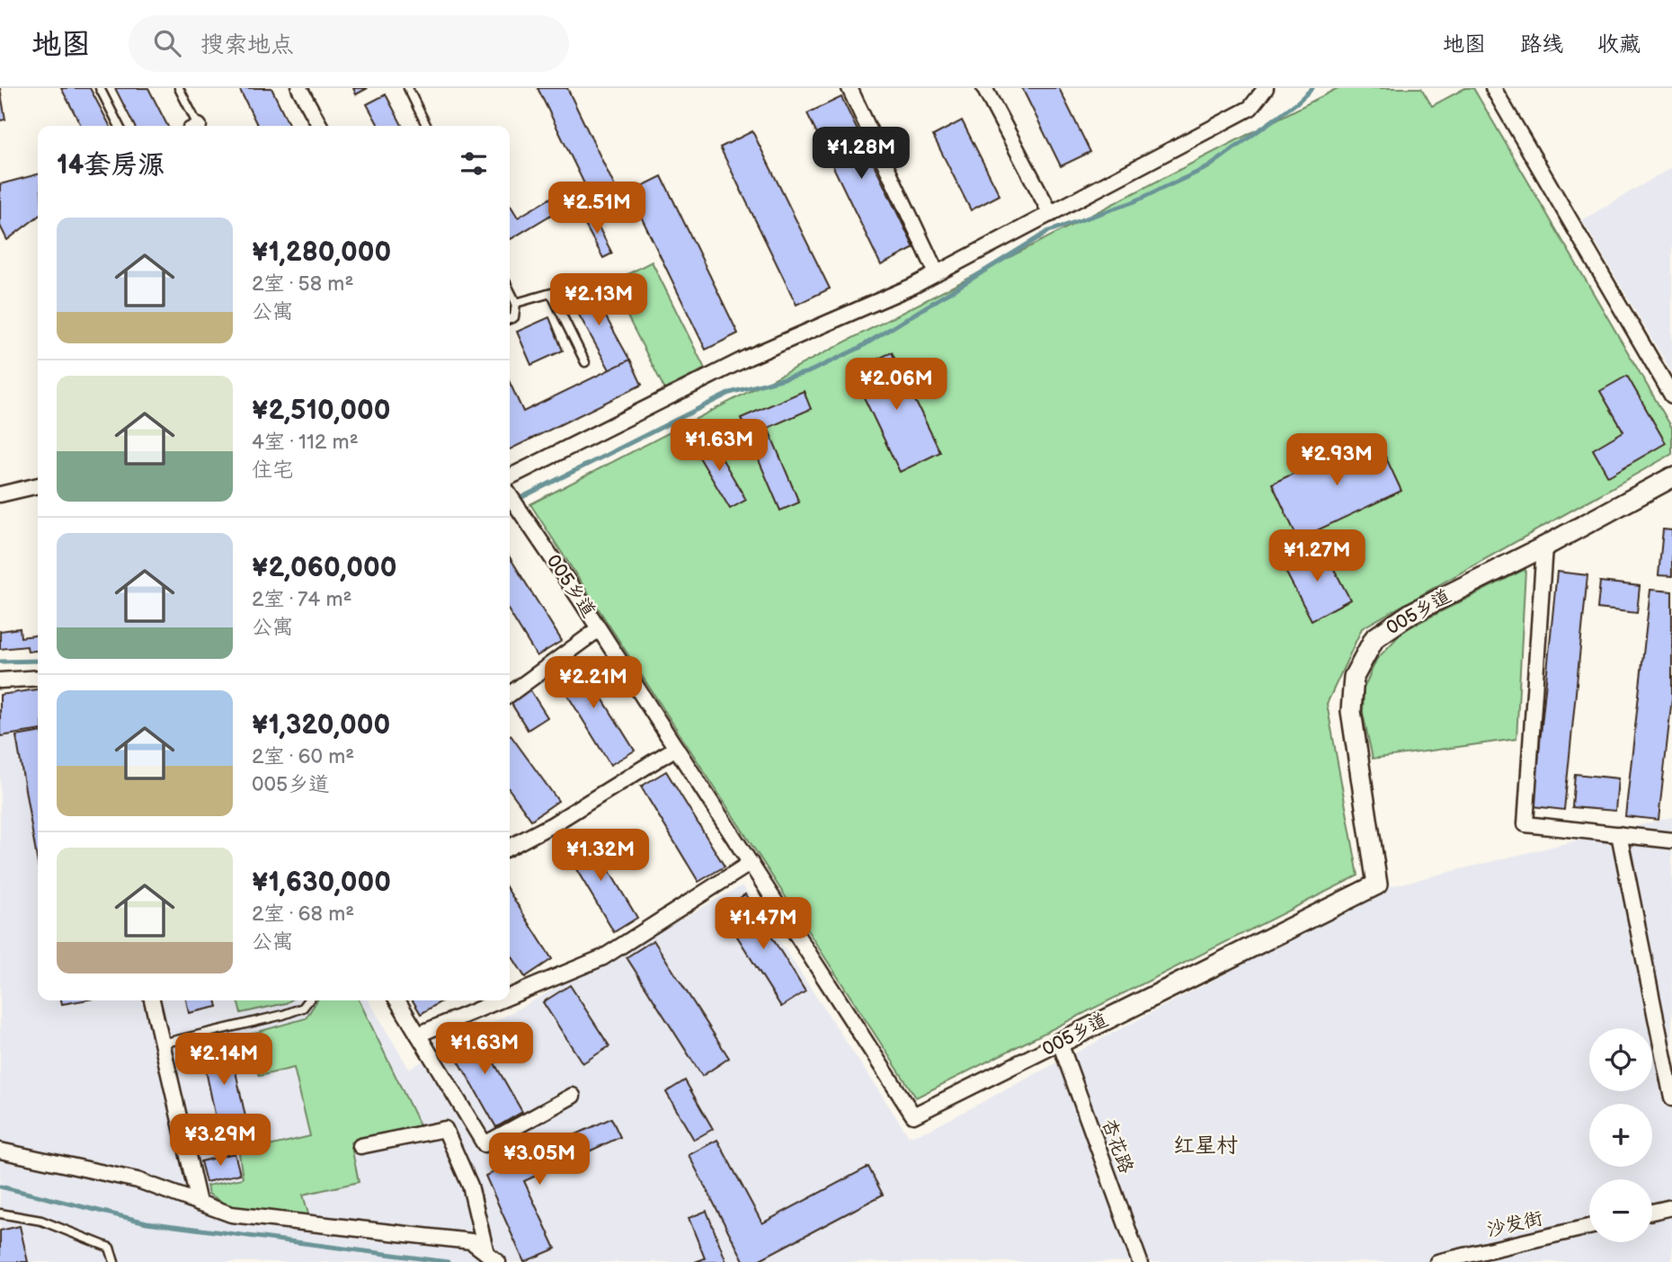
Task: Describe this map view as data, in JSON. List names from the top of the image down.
{
  "streets": {
    "street": ["005乡道", "杏花路", "沙发街"]
  },
  "crossings": [
    ["005乡道", "杏花路"]
  ],
  "districts": ["红星村"],
  "page": {
    "header": "地图",
    "search": "搜索地点",
    "nav": ["地图", "路线", "收藏"],
    "heading": "14套房源",
    "price": [
      "¥1.28M",
      "¥2.51M",
      "¥2.13M",
      "¥2.06M",
      "¥1.63M",
      "¥2.93M",
      "¥1.27M",
      "¥2.21M",
      "¥1.32M",
      "¥1.47M",
      "¥1.63M",
      "¥2.14M",
      "¥3.29M",
      "¥3.05M"
    ],
    "list": [
      {
        "name": "¥1,280,000",
        "note": "2室 · 58 m² · 公寓"
      },
      {
        "name": "¥2,510,000",
        "note": "4室 · 112 m² · 住宅"
      },
      {
        "name": "¥2,060,000",
        "note": "2室 · 74 m² · 公寓"
      },
      {
        "name": "¥1,320,000",
        "note": "2室 · 60 m² · 005乡道"
      },
      {
        "name": "¥1,630,000",
        "note": "2室 · 68 m² · 公寓"
      }
    ],
    "map_buttons": ["+", "−"]
  }
}
